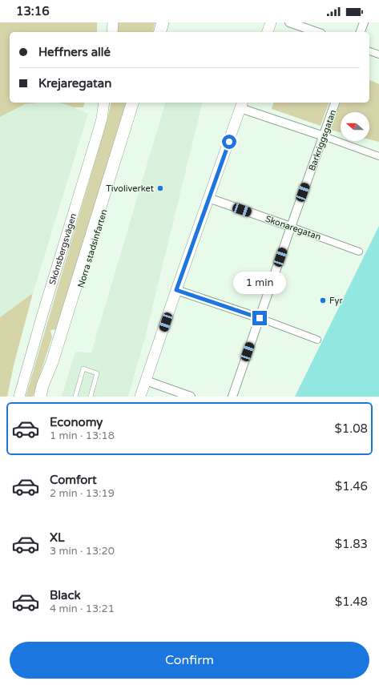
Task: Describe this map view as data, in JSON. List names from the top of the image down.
{
  "streets": {
    "main road": ["Norra stadsinfarten"],
    "street": ["Barkriggsgatan", "Skonaregatan", "Skönsbergsvägen"]
  },
  "crossings": [
    ["Barkriggsgatan", "Skonaregatan"]
  ],
  "places": ["Tivoliverket", "Fyr"],
  "north": "left",
  "page": {
    "status": "13:16",
    "banner": ["Heffners allé", "Krejaregatan"],
    "bubble": "1 min",
    "list": [
      {
        "name": "Economy",
        "note": "1 min · 13:18",
        "value": "$1.08"
      },
      {
        "name": "Comfort",
        "note": "2 min · 13:19",
        "value": "$1.46"
      },
      {
        "name": "XL",
        "note": "3 min · 13:20",
        "value": "$1.83"
      },
      {
        "name": "Black",
        "note": "4 min · 13:21",
        "value": "$1.48"
      }
    ],
    "buttons": "Confirm"
  }
}
